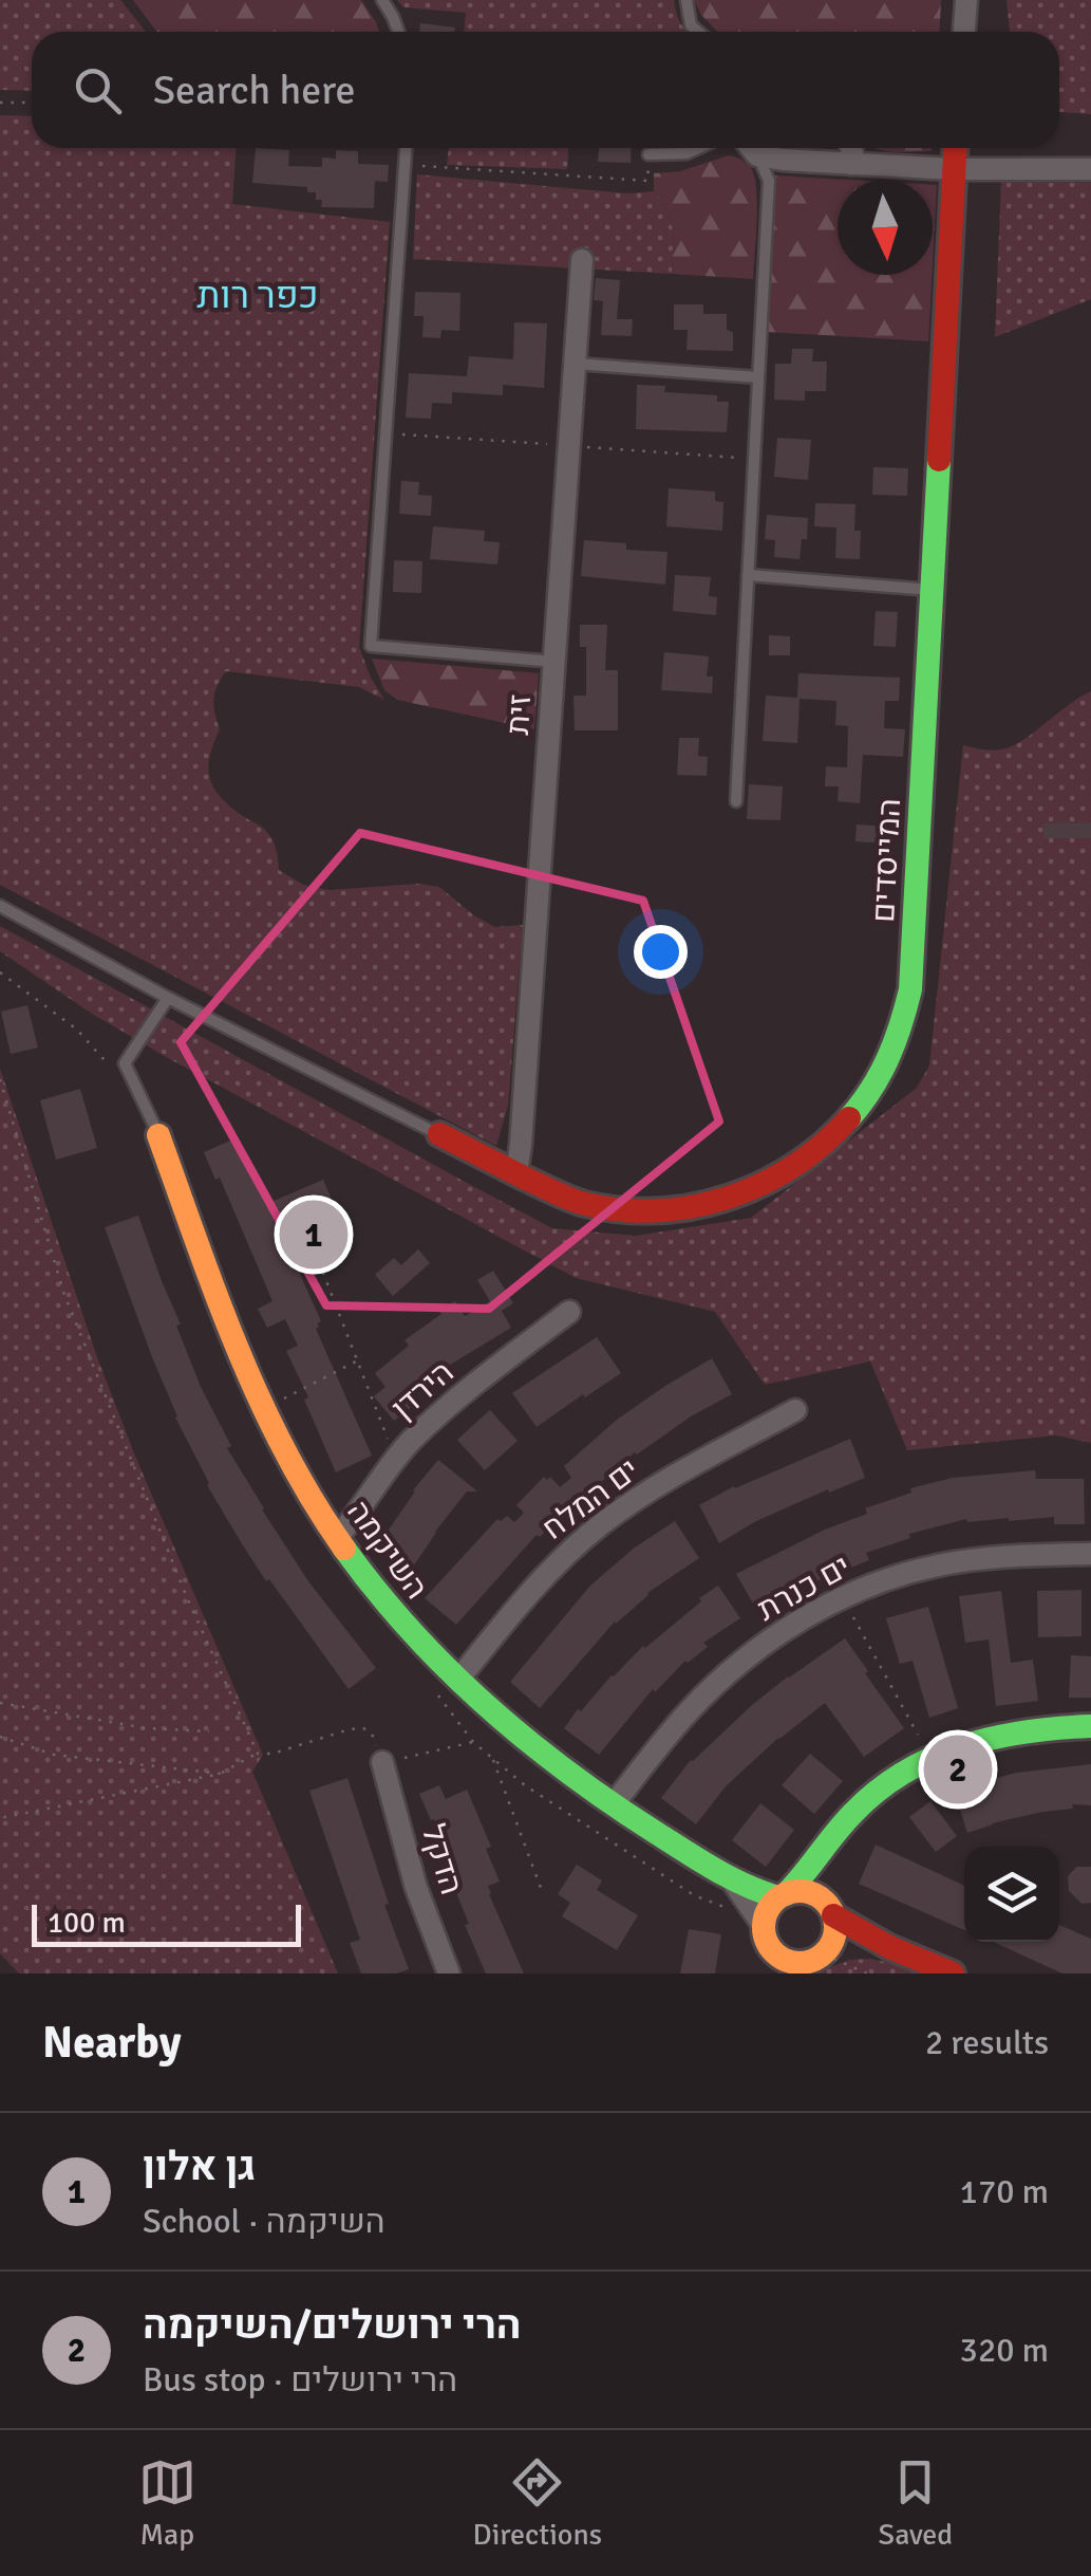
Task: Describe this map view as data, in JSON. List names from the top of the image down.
{
  "streets": {
    "street": [
      "זית",
      "המייסדים",
      "הירדן",
      "ים המלח",
      "השיקמה",
      "ים כנרת",
      "הדקל"
    ]
  },
  "crossings": [
    ["זית", "המייסדים"],
    ["הירדן", "השיקמה"],
    ["ים המלח", "השיקמה"],
    ["השיקמה", "ים כנרת"]
  ],
  "districts": ["כפר רות"],
  "scale_bar": "100 m",
  "north": "bottom",
  "page": {
    "search": "Search here",
    "pins": ["1", "2"],
    "scale": "100 m",
    "heading": ["Nearby", "2 results"],
    "list": [
      {
        "mark": "1",
        "name": "גן אלון",
        "note": "School · השיקמה",
        "value": "170 m"
      },
      {
        "mark": "2",
        "name": "הרי ירושלים/השיקמה",
        "note": "Bus stop · הרי ירושלים",
        "value": "320 m"
      }
    ],
    "nav": ["Map", "Directions", "Saved"]
  }
}
